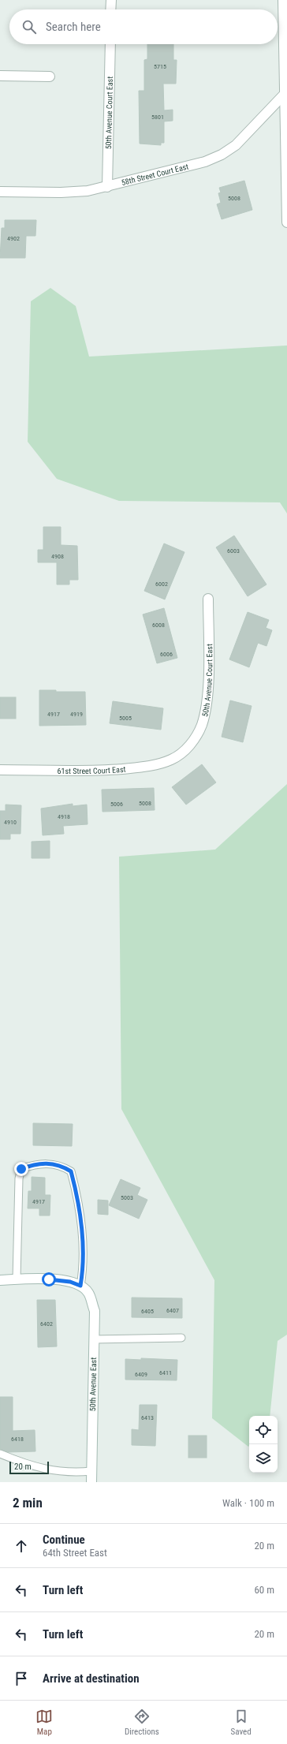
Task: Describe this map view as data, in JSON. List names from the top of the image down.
{
  "streets": {
    "street": [
      "50th Avenue Court East",
      "58th Street Court East",
      "61st Street Court East",
      "50th Avenue East"
    ]
  },
  "crossings": [
    ["50th Avenue Court East", "58th Street Court East"],
    ["50th Avenue Court East", "61st Street Court East"]
  ],
  "house_numbers": [
    "5715",
    "5801",
    "5008",
    "4902",
    "6003",
    "4908",
    "6002",
    "6008",
    "6006",
    "4917",
    "4919",
    "5005",
    "5008",
    "5006",
    "4918",
    "4910",
    "5003",
    "4917",
    "6407",
    "6405",
    "6402",
    "6411",
    "6409",
    "6413",
    "6418"
  ],
  "scale_bar": "20 m",
  "page": {
    "search": "Search here",
    "scale": "20 m",
    "heading": ["2 min", "Walk · 100 m"],
    "list": [
      ["Continue", "64th Street East", "20 m"],
      ["Turn left", "60 m"],
      ["Turn left", "20 m"],
      "Arrive at destination"
    ],
    "nav": ["Map", "Directions", "Saved"]
  }
}
